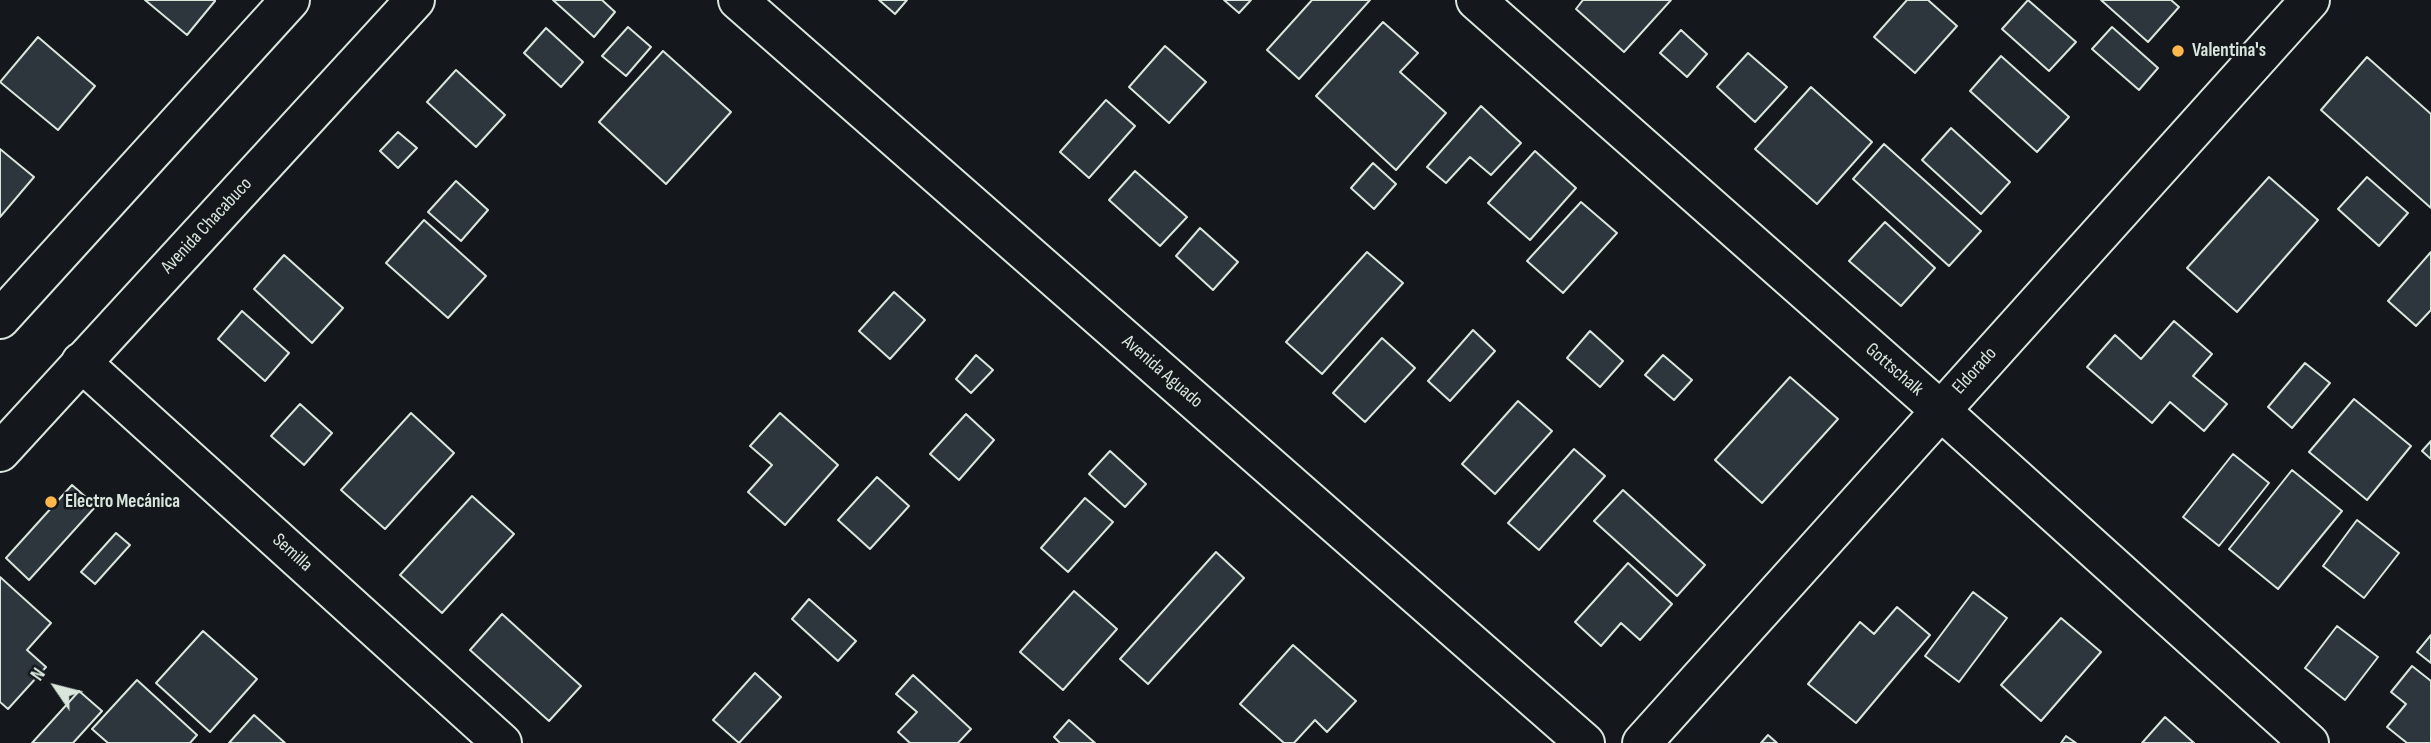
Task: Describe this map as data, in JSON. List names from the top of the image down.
{
  "streets": {
    "street": [
      "Avenida Chacabuco",
      "Gottschalk",
      "Eldorado",
      "Avenida Aguado",
      "Semilla"
    ]
  },
  "crossings": [
    ["Avenida Chacabuco", "Semilla"],
    ["Gottschalk", "Eldorado"]
  ],
  "places": ["Valentina's", "Electro Mecánica"],
  "north": "top left"
}
